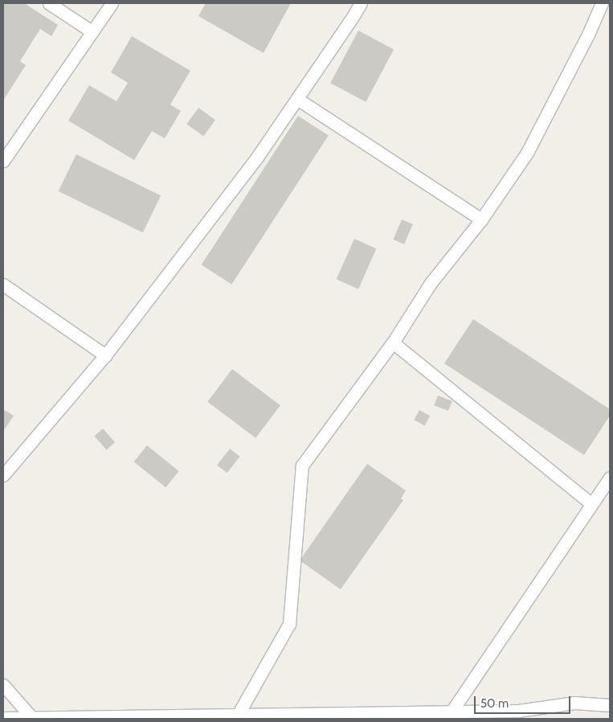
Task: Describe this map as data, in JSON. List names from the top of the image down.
{
  "scale_bar": "50 m"
}
